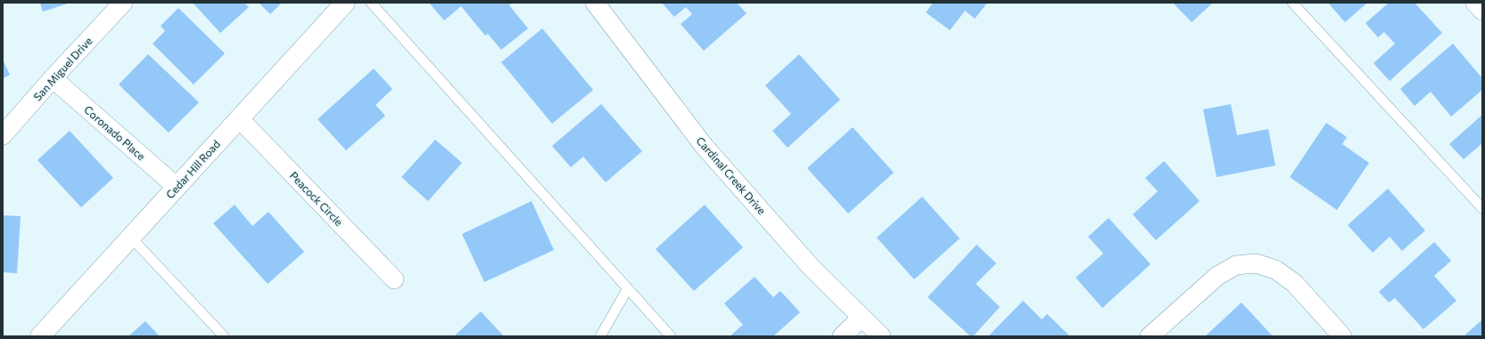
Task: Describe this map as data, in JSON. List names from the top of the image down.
{
  "streets": {
    "street": [
      "San Miguel Drive",
      "Coronado Place",
      "Cedar Hill Road",
      "Cardinal Creek Drive",
      "Peacock Circle"
    ]
  },
  "crossings": [
    ["San Miguel Drive", "Coronado Place"],
    ["Coronado Place", "Cedar Hill Road"],
    ["Cedar Hill Road", "Peacock Circle"]
  ]
}
